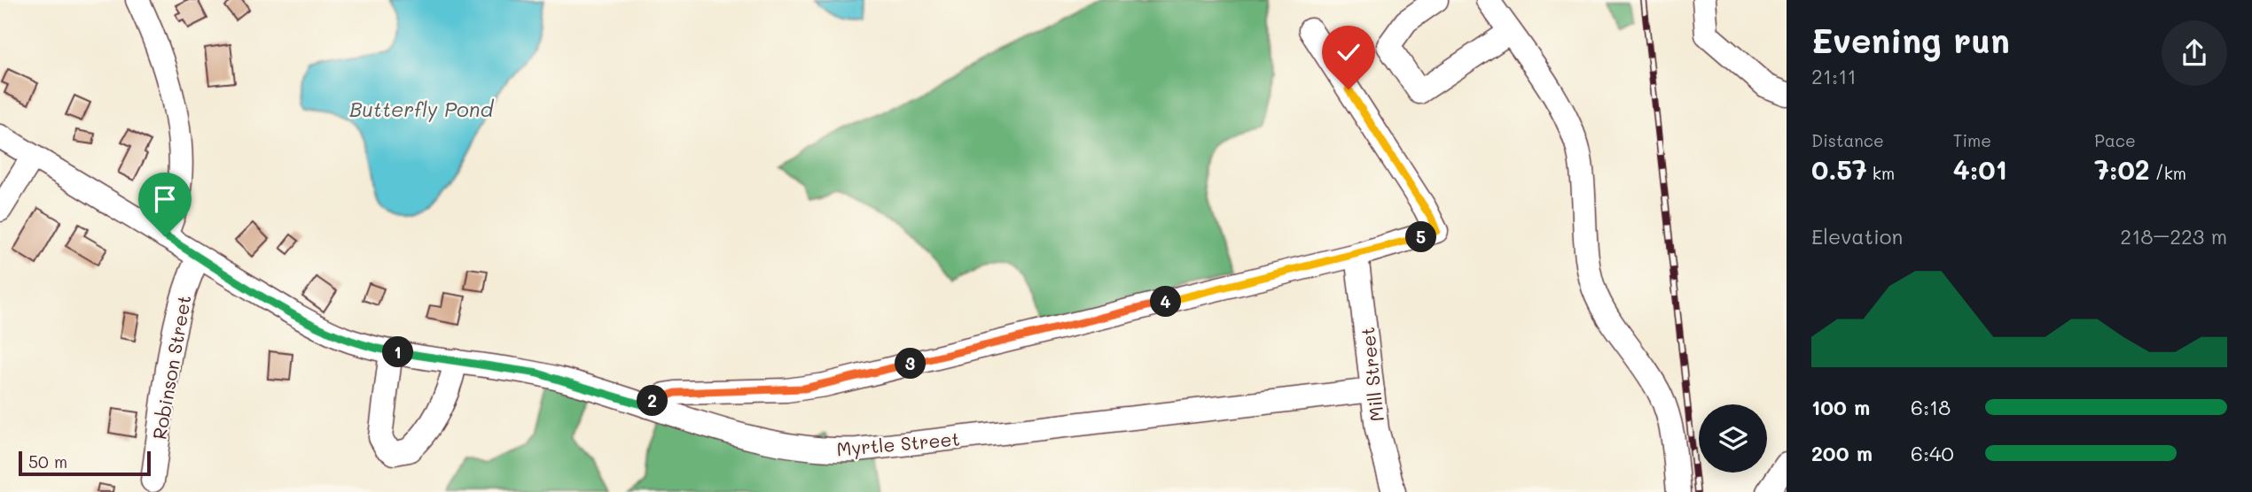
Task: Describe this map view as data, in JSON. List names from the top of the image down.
{
  "streets": {
    "street": ["Robinson Street", "Mill Street", "Myrtle Street"]
  },
  "crossings": [
    ["Robinson Street", "Myrtle Street"],
    ["Mill Street", "Myrtle Street"]
  ],
  "water": ["Butterfly Pond"],
  "scale_bar": "50 m",
  "page": {
    "heading": ["Evening run", "21:11"],
    "stats": [
      ["Distance", "0.57 km"],
      ["Time", "4:01"],
      ["Pace", "7:02 /km"]
    ],
    "chart": ["Elevation", "218–223 m"],
    "pins": [
      "5",
      "4",
      "1",
      "3",
      "2"
    ],
    "list": [
      {
        "name": "100 m",
        "note": "6:18"
      },
      {
        "name": "200 m",
        "note": "6:40"
      }
    ],
    "scale": "50 m"
  }
}
